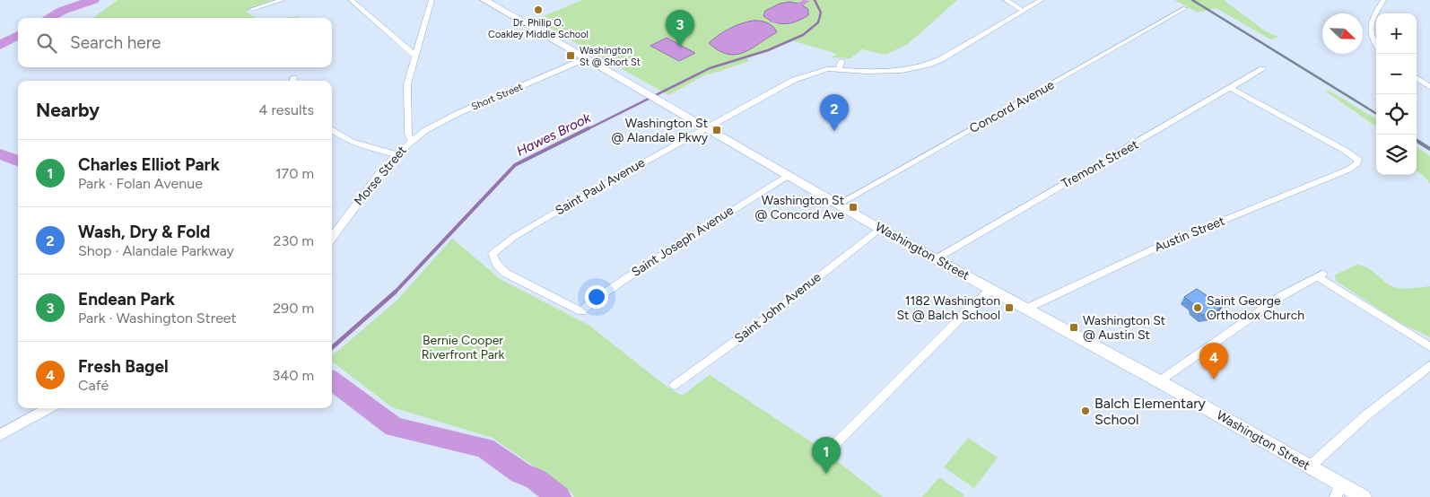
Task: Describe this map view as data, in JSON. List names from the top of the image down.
{
  "streets": {
    "main road": ["Washington Street"],
    "street": [
      "Short Street",
      "Concord Avenue",
      "Tremont Street",
      "Morse Street",
      "Saint Paul Avenue",
      "Austin Street",
      "Saint Joseph Avenue",
      "Saint John Avenue"
    ]
  },
  "crossings": [
    ["Short Street", "Morse Street"],
    ["Short Street", "Washington Street"],
    ["Concord Avenue", "Washington Street"],
    ["Tremont Street", "Austin Street"],
    ["Tremont Street", "Washington Street"],
    ["Saint Paul Avenue", "Saint Joseph Avenue"],
    ["Saint Paul Avenue", "Washington Street"],
    ["Austin Street", "Washington Street"],
    ["Saint Joseph Avenue", "Washington Street"],
    ["Washington Street", "Saint John Avenue"]
  ],
  "water": ["Hawes Brook"],
  "parks": ["Bernie Cooper Riverfront Park"],
  "places": {
    "other": ["Dr. Philip O. Coakley Middle School", "Saint George Orthodox Church", "Balch Elementary School"],
    "transit": [
      "Washington St @ Short St",
      "Washington St @ Alandale Pkwy",
      "Washington St @ Concord Ave",
      "1182 Washington St @ Balch School",
      "Washington St @ Austin St"
    ]
  },
  "north": "bottom right",
  "page": {
    "pins": [
      "3",
      "2",
      "4",
      "1"
    ],
    "map_buttons": ["+", "−"],
    "search": "Search here",
    "heading": ["Nearby", "4 results"],
    "list": [
      {
        "mark": "1",
        "name": "Charles Elliot Park",
        "note": "Park · Folan Avenue",
        "value": "170 m"
      },
      {
        "mark": "2",
        "name": "Wash, Dry & Fold",
        "note": "Shop · Alandale Parkway",
        "value": "230 m"
      },
      {
        "mark": "3",
        "name": "Endean Park",
        "note": "Park · Washington Street",
        "value": "290 m"
      },
      {
        "mark": "4",
        "name": "Fresh Bagel",
        "note": "Café",
        "value": "340 m"
      }
    ]
  }
}
